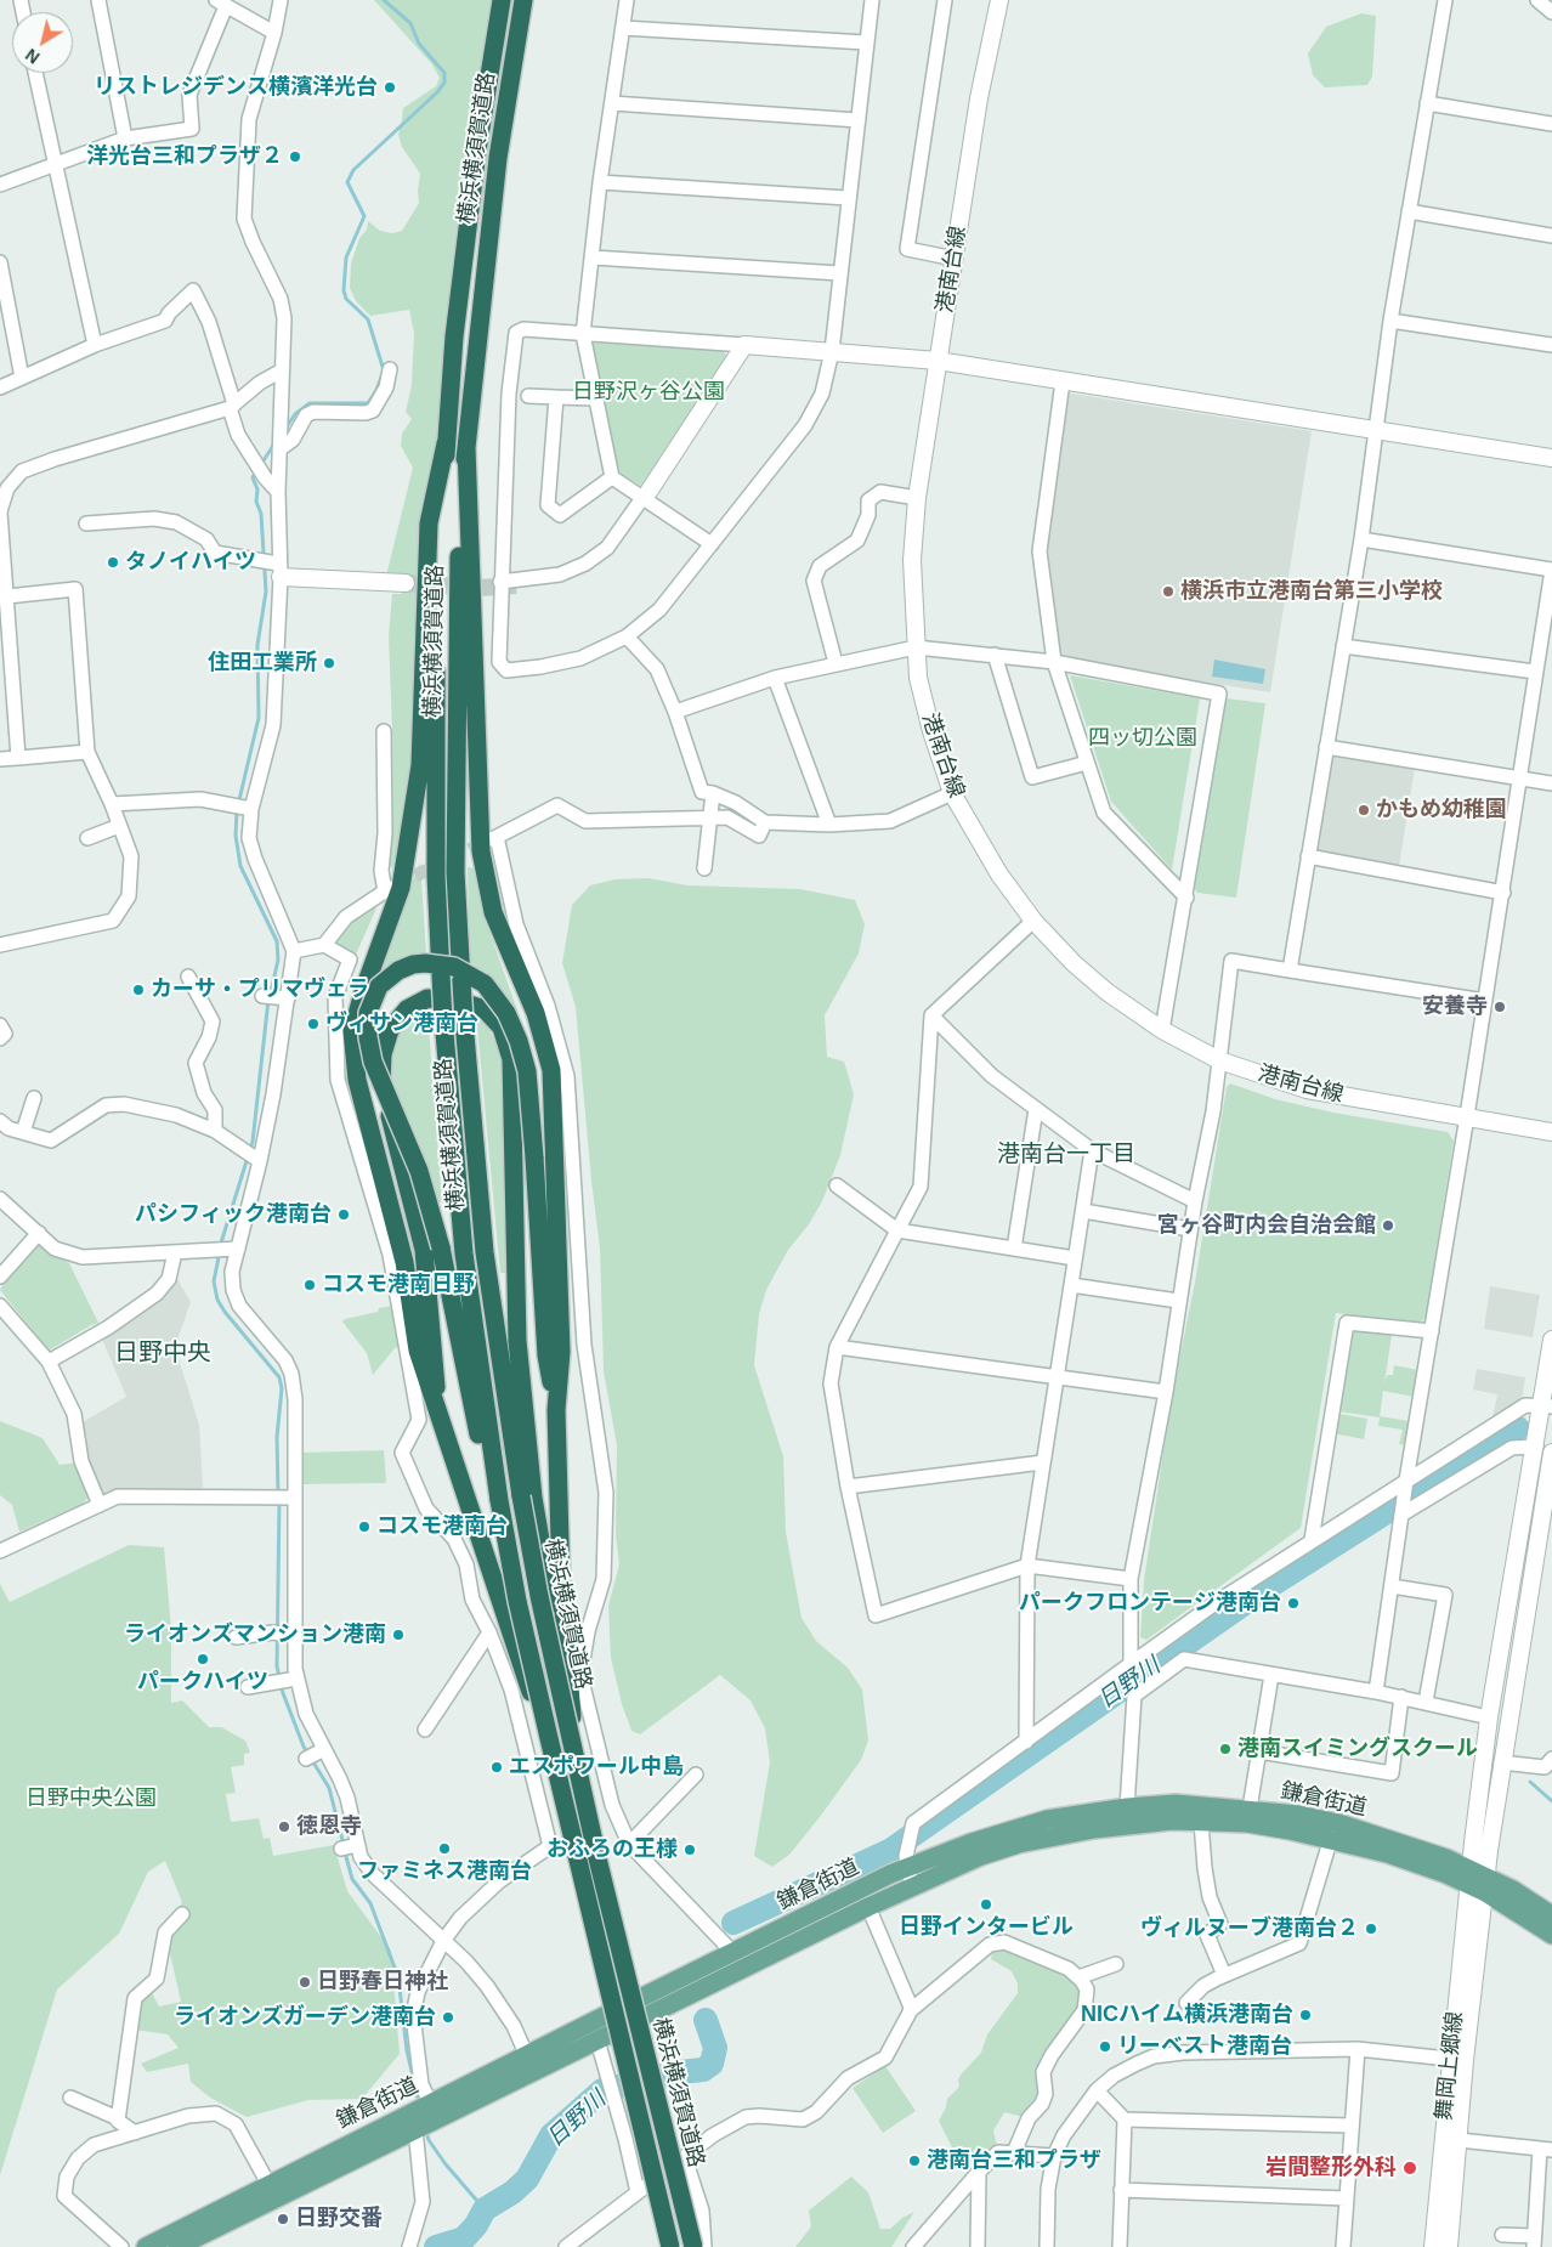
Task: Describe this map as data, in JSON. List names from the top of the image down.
{
  "streets": {
    "highway": ["横浜横須賀道路"],
    "main road": ["鎌倉街道"],
    "street": ["港南台線", "舞岡上郷線"]
  },
  "crossings": [
    ["鎌倉街道", "舞岡上郷線"]
  ],
  "districts": ["港南台一丁目", "日野中央"],
  "water": ["日野川"],
  "parks": ["日野沢ヶ谷公園", "四ッ切公園", "日野中央公園"],
  "places": [
    "リストレジデンス横濱洋光台",
    "洋光台三和プラザ２",
    "タノイハイツ",
    "横浜市立港南台第三小学校",
    "住田工業所",
    "かもめ幼稚園",
    "カーサ・プリマヴェラ",
    "安養寺",
    "ヴィサン港南台",
    "パシフィック港南台",
    "宮ヶ谷町内会自治会館",
    "コスモ港南日野",
    "コスモ港南台",
    "パークフロンテージ港南台",
    "ライオンズマンション港南",
    "パークハイツ",
    "港南スイミングスクール",
    "エスポワール中島",
    "徳恩寺",
    "ファミネス港南台",
    "おふろの王様",
    "日野インタービル",
    "ヴィルヌーブ港南台２",
    "日野春日神社",
    "NICハイム横浜港南台",
    "ライオンズガーデン港南台",
    "リーベスト港南台",
    "港南台三和プラザ",
    "岩間整形外科",
    "日野交番"
  ],
  "north": "bottom left"
}
